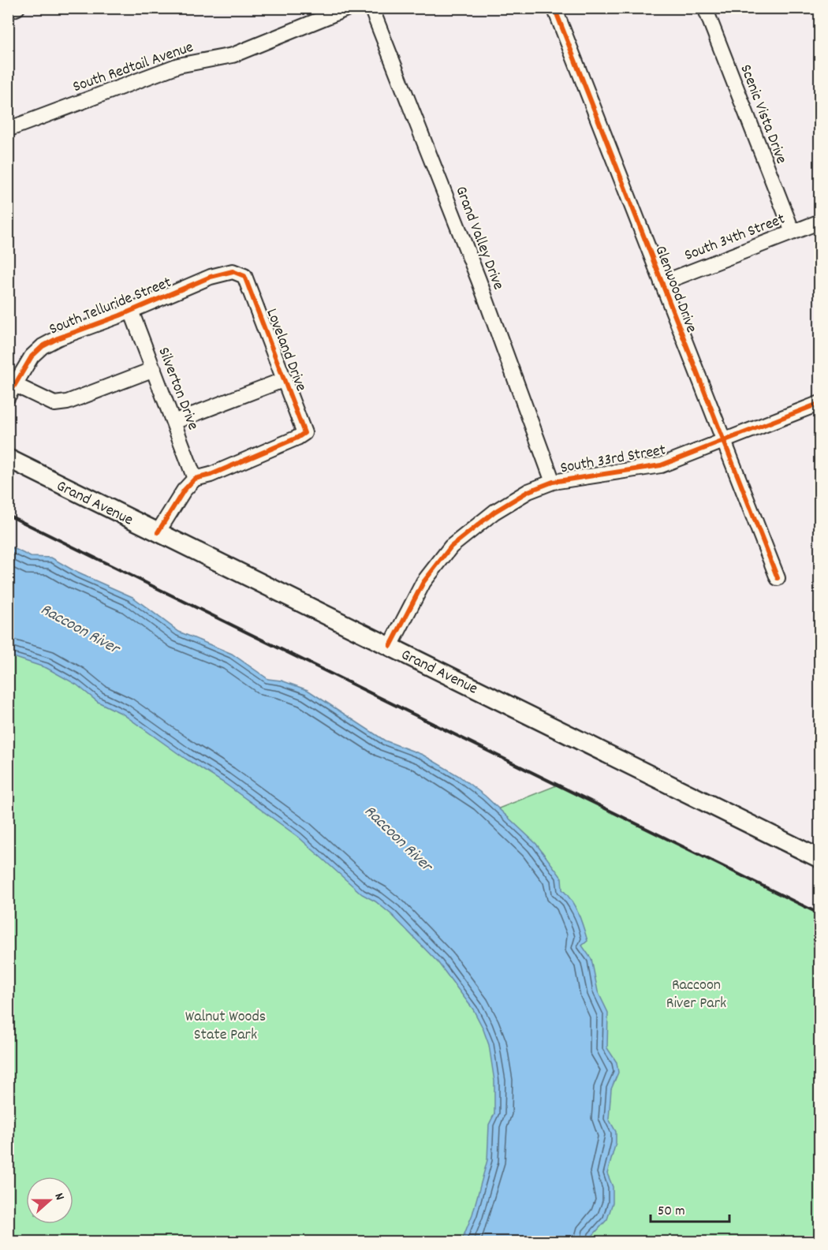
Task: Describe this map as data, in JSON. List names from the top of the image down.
{
  "streets": {
    "main road": ["Grand Avenue"],
    "street": [
      "South Redtail Avenue",
      "Scenic Vista Drive",
      "South 34th Street",
      "Grand Valley Drive",
      "Glenwood Drive",
      "South Telluride Street",
      "Loveland Drive",
      "Silverton Drive",
      "South 33rd Street"
    ]
  },
  "crossings": [
    ["Scenic Vista Drive", "South 34th Street"],
    ["South 34th Street", "Glenwood Drive"],
    ["Grand Valley Drive", "South 33rd Street"],
    ["Glenwood Drive", "South 33rd Street"],
    ["South Telluride Street", "Loveland Drive"],
    ["South Telluride Street", "Silverton Drive"],
    ["Loveland Drive", "Silverton Drive"],
    ["South 33rd Street", "Grand Avenue"]
  ],
  "water": ["Raccoon River"],
  "parks": ["Raccoon River Park", "Walnut Woods State Park"],
  "scale_bar": "50 m",
  "north": "right"
}
